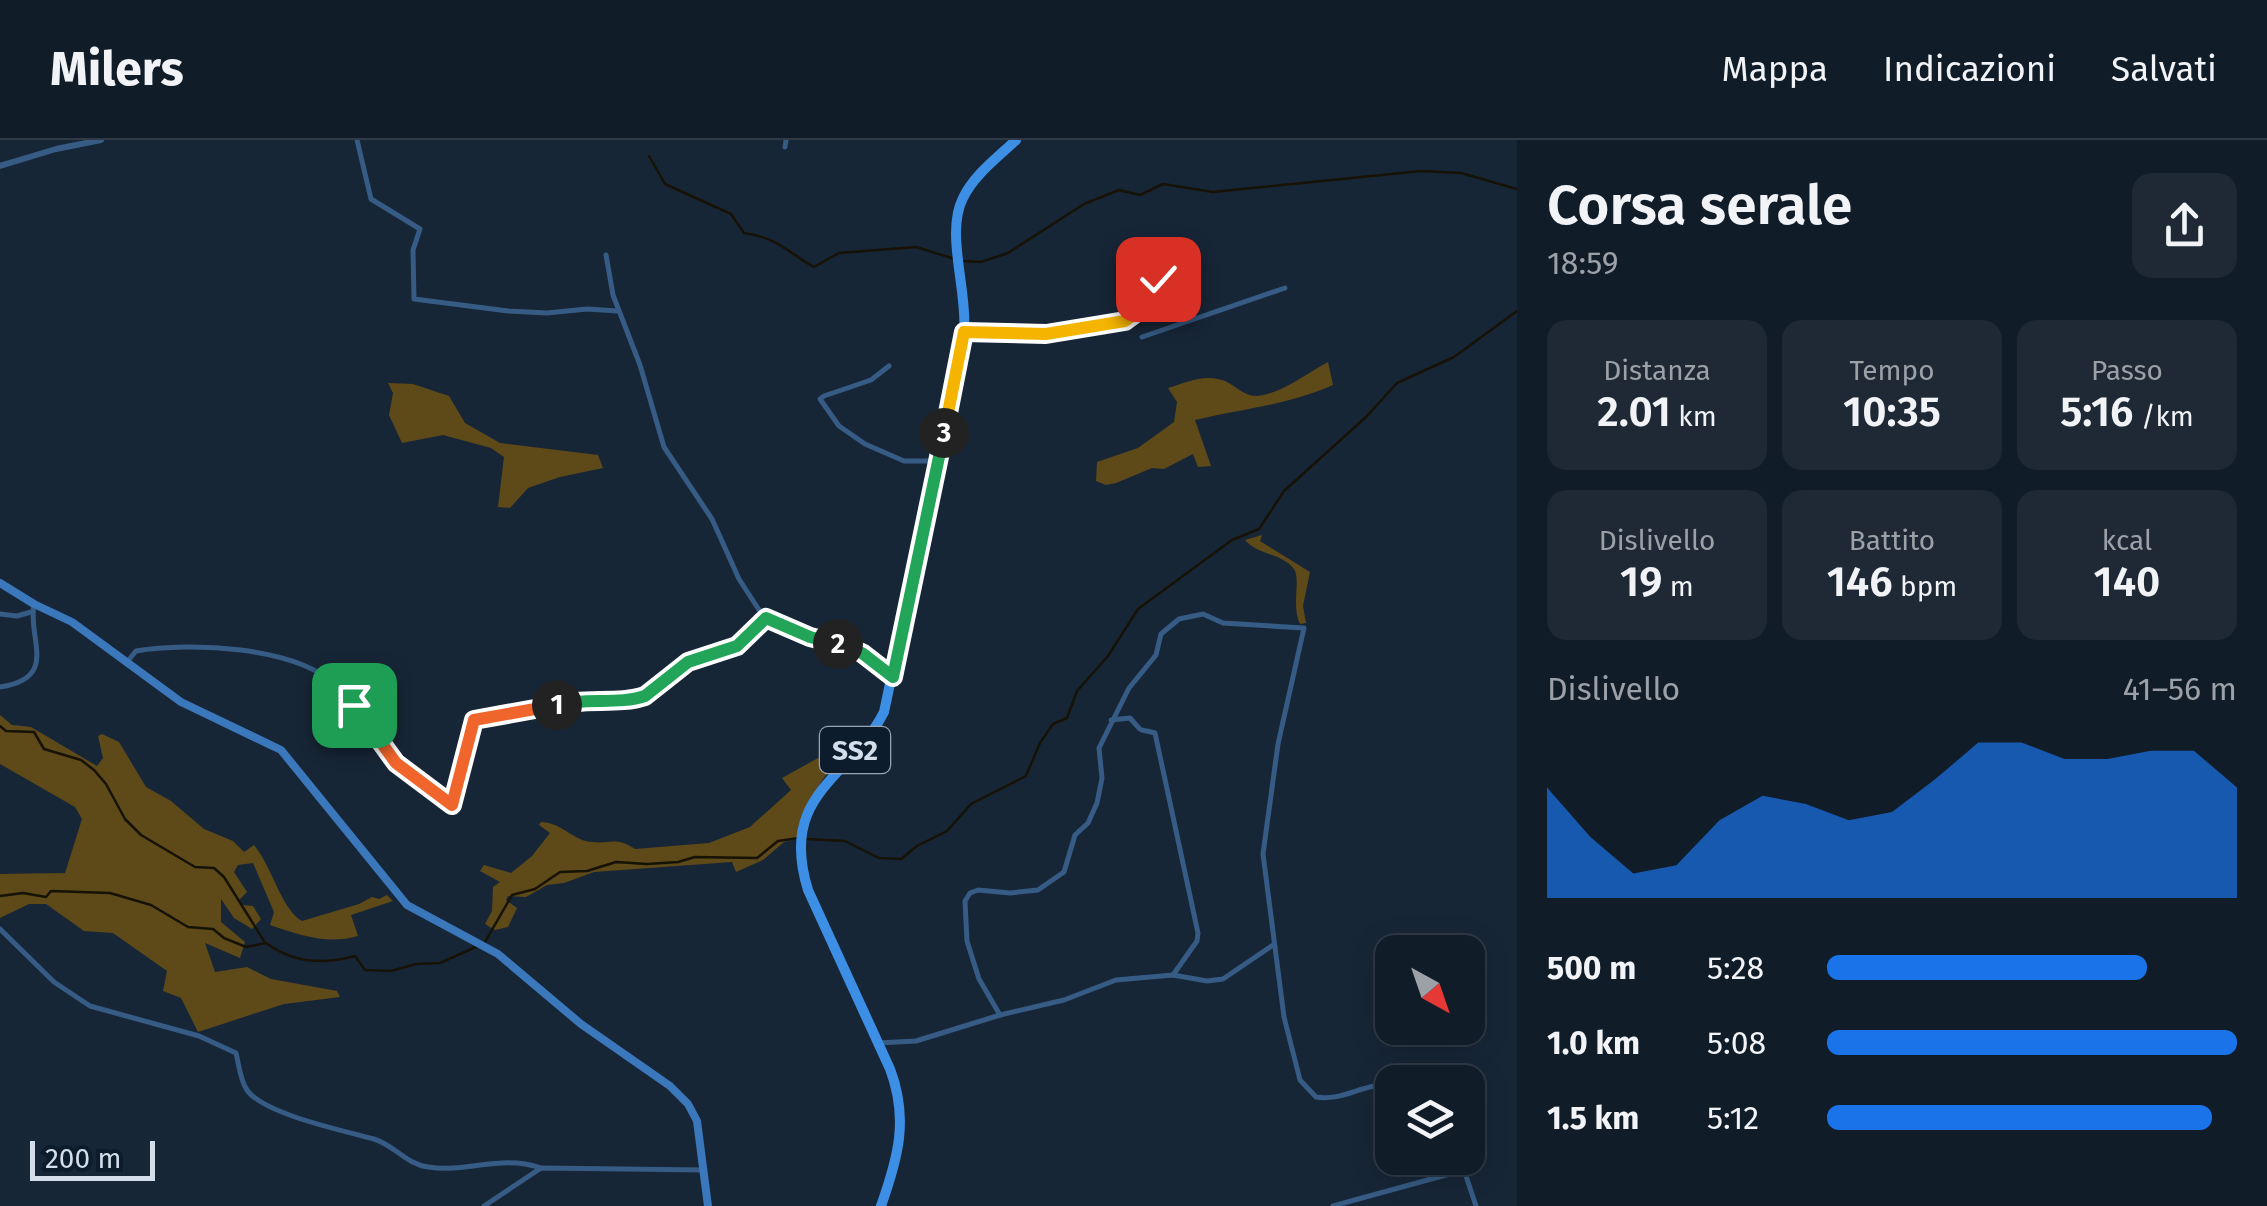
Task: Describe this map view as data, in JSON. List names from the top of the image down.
{
  "streets": {
    "main road": ["SS2"]
  },
  "scale_bar": "200 m",
  "north": "bottom right",
  "page": {
    "header": "Milers",
    "nav": ["Mappa", "Indicazioni", "Salvati"],
    "heading": ["Corsa serale", "18:59"],
    "stats": [
      ["Distanza", "2.01 km"],
      ["Tempo", "10:35"],
      ["Passo", "5:16 /km"],
      ["Dislivello", "19 m"],
      ["Battito", "146 bpm"],
      ["kcal", "140"]
    ],
    "pins": ["3", "2", "1"],
    "chart": ["Dislivello", "41–56 m"],
    "list": [
      {
        "name": "500 m",
        "note": "5:28"
      },
      {
        "name": "1.0 km",
        "note": "5:08"
      },
      {
        "name": "1.5 km",
        "note": "5:12"
      }
    ],
    "scale": "200 m"
  }
}
